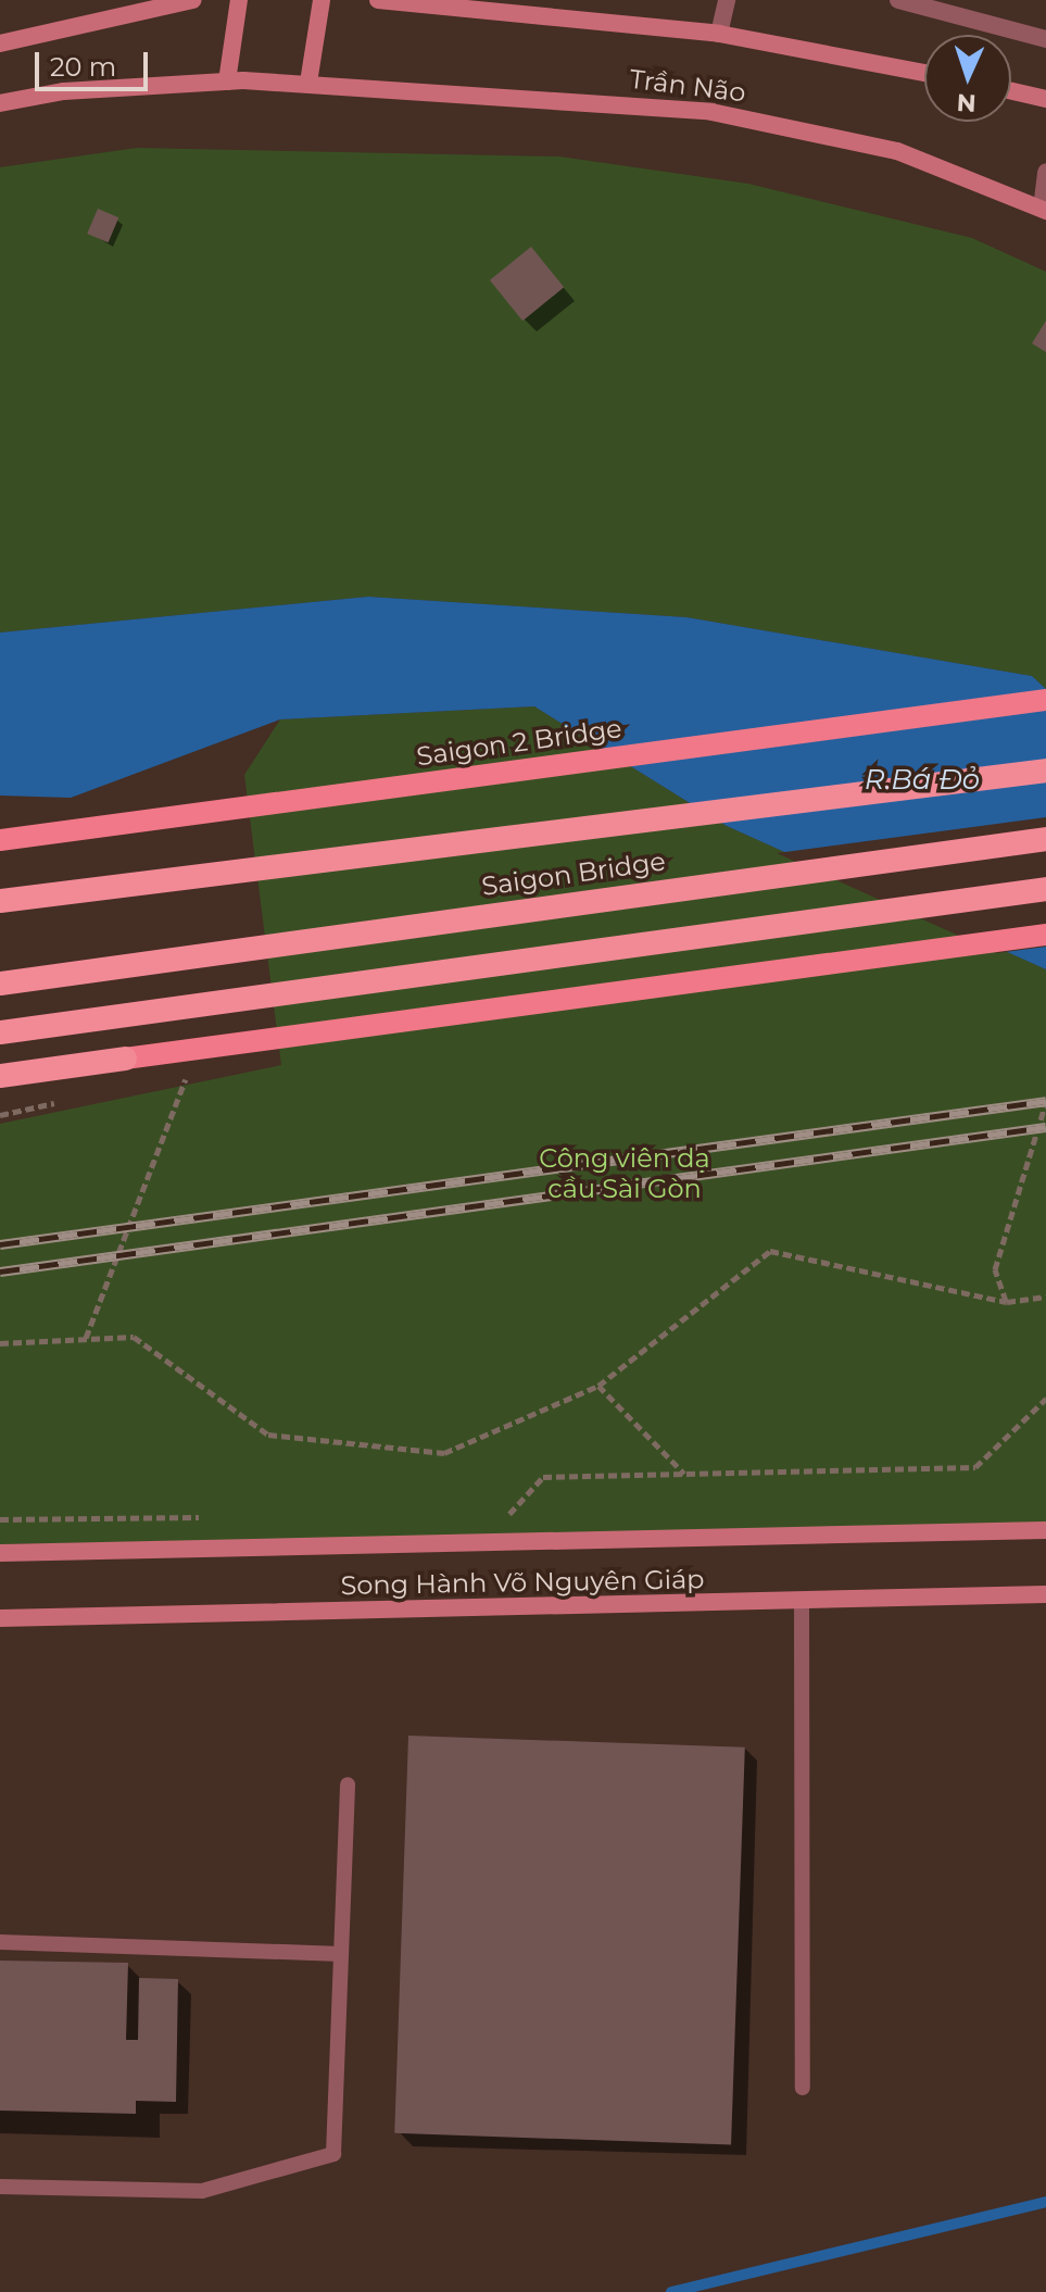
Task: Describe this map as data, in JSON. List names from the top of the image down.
{
  "streets": {
    "highway": ["Saigon Bridge"],
    "main road": ["Trần Não", "Saigon 2 Bridge", "Song Hành Võ Nguyên Giáp"]
  },
  "water": ["R.Bá Đỏ"],
  "parks": ["Công viên dạ cầu Sài Gòn"],
  "scale_bar": "20 m",
  "north": "bottom"
}
